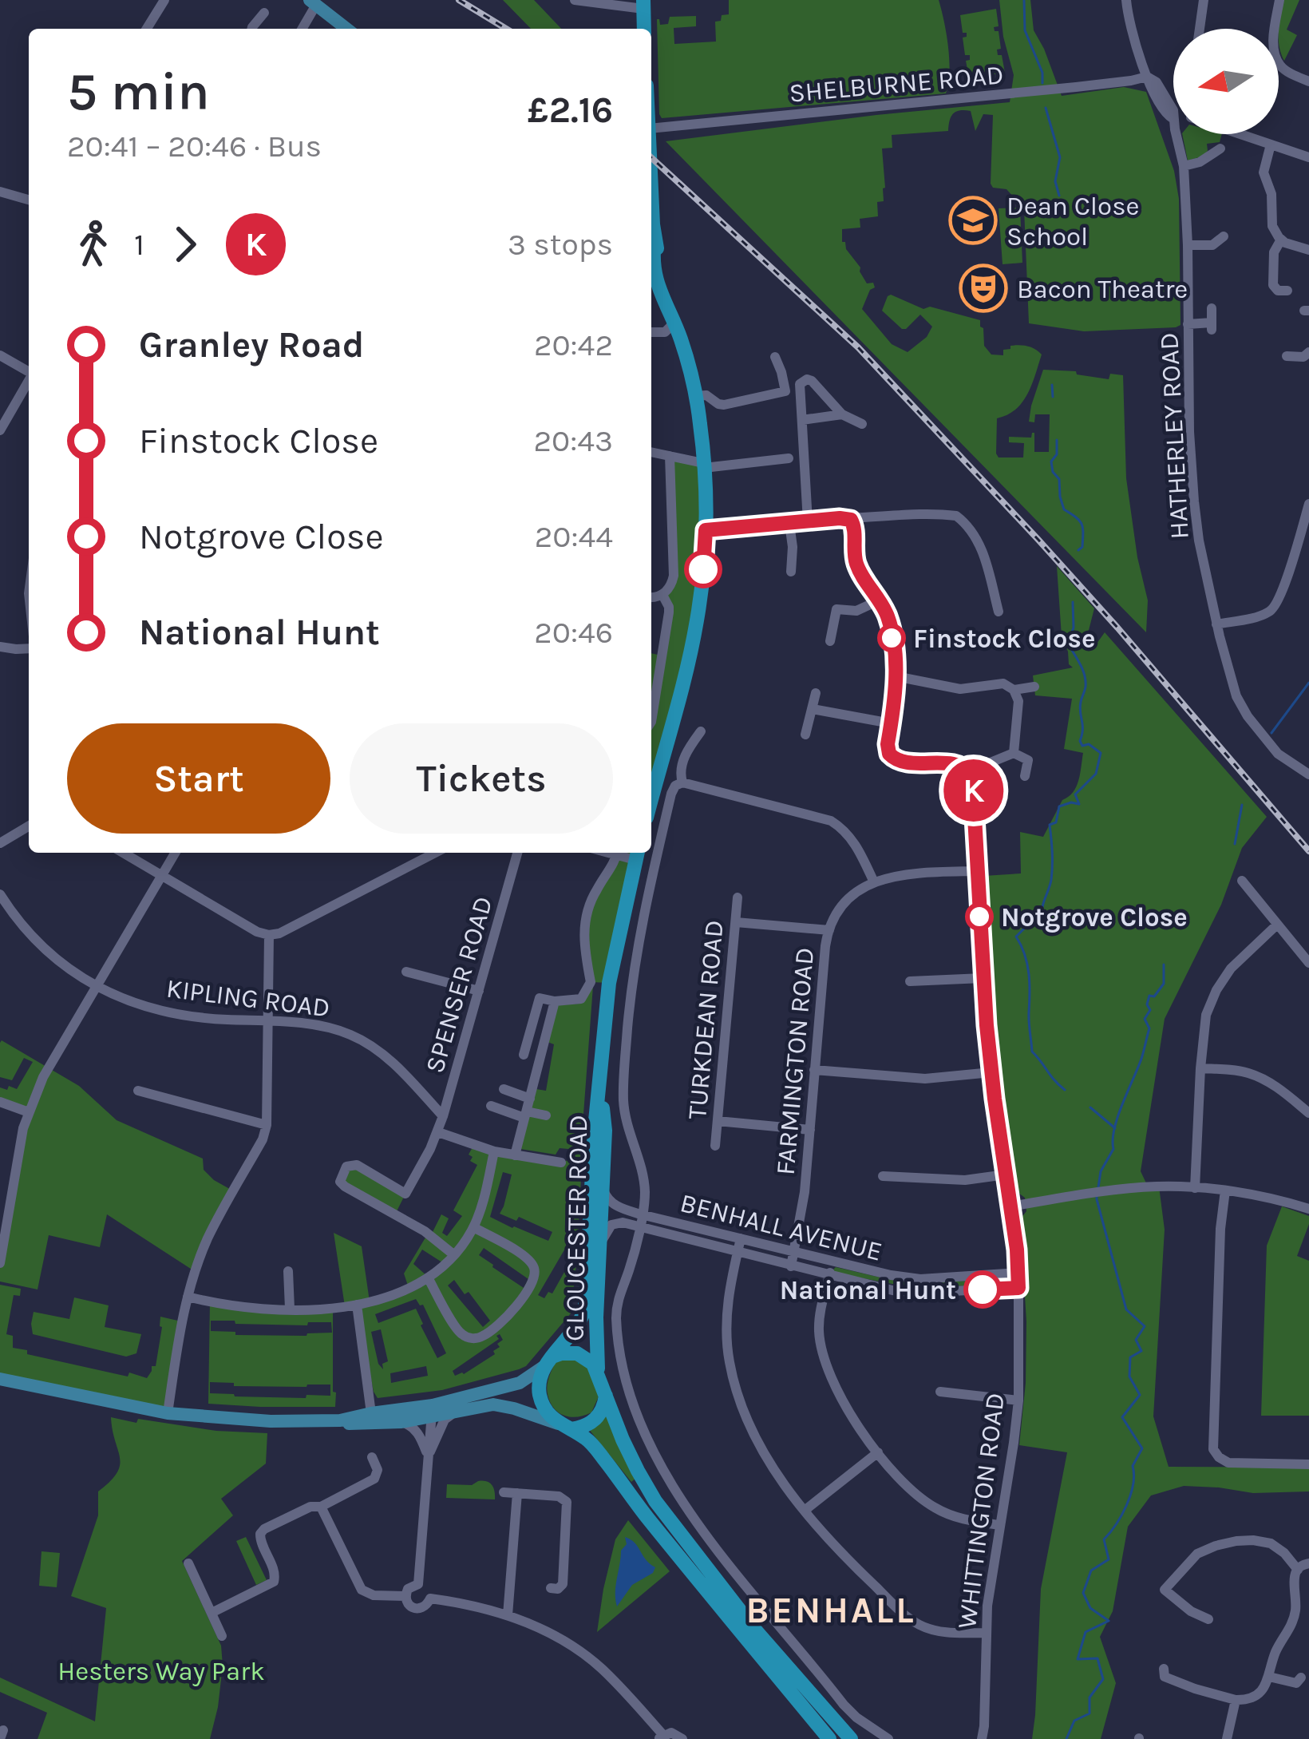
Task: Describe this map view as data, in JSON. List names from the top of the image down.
{
  "streets": {
    "highway": ["GLOUCESTER ROAD"],
    "street": [
      "SHELBURNE ROAD",
      "HATHERLEY ROAD",
      "SPENSER ROAD",
      "KIPLING ROAD",
      "TURKDEAN ROAD",
      "FARMINGTON ROAD",
      "BENHALL AVENUE",
      "WHITTINGTON ROAD"
    ]
  },
  "crossings": [
    ["SHELBURNE ROAD", "HATHERLEY ROAD"],
    ["SPENSER ROAD", "KIPLING ROAD"],
    ["FARMINGTON ROAD", "BENHALL AVENUE"],
    ["BENHALL AVENUE", "GLOUCESTER ROAD"],
    ["BENHALL AVENUE", "WHITTINGTON ROAD"]
  ],
  "districts": ["BENHALL"],
  "parks": ["Hesters Way Park"],
  "places": {
    "school or university": ["Dean Close School"],
    "theatre": ["Bacon Theatre"],
    "other": ["Finstock Close", "Notgrove Close", "National Hunt"]
  },
  "lines": ["bus line K"],
  "north": "left",
  "page": {
    "on_map": "K",
    "heading": ["5 min", "20:41 – 20:46 · Bus", "£2.16"],
    "legs": ["1", "K", "3 stops"],
    "list": [
      {
        "name": "Granley Road",
        "value": "20:42"
      },
      {
        "name": "Finstock Close",
        "value": "20:43"
      },
      {
        "name": "Notgrove Close",
        "value": "20:44"
      },
      {
        "name": "National Hunt",
        "value": "20:46"
      }
    ],
    "buttons": ["Start", "Tickets"]
  }
}
